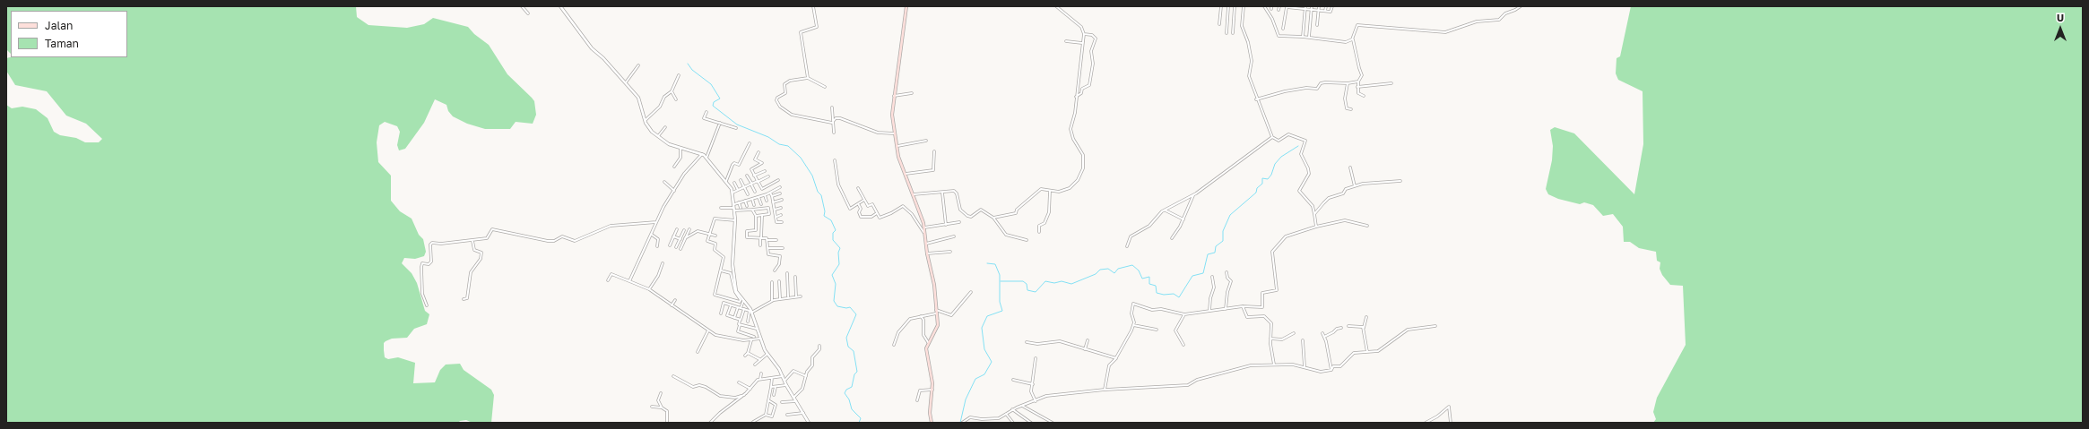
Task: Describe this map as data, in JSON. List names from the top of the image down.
{
  "legend": ["Jalan", "Taman"],
  "north": "top"
}
